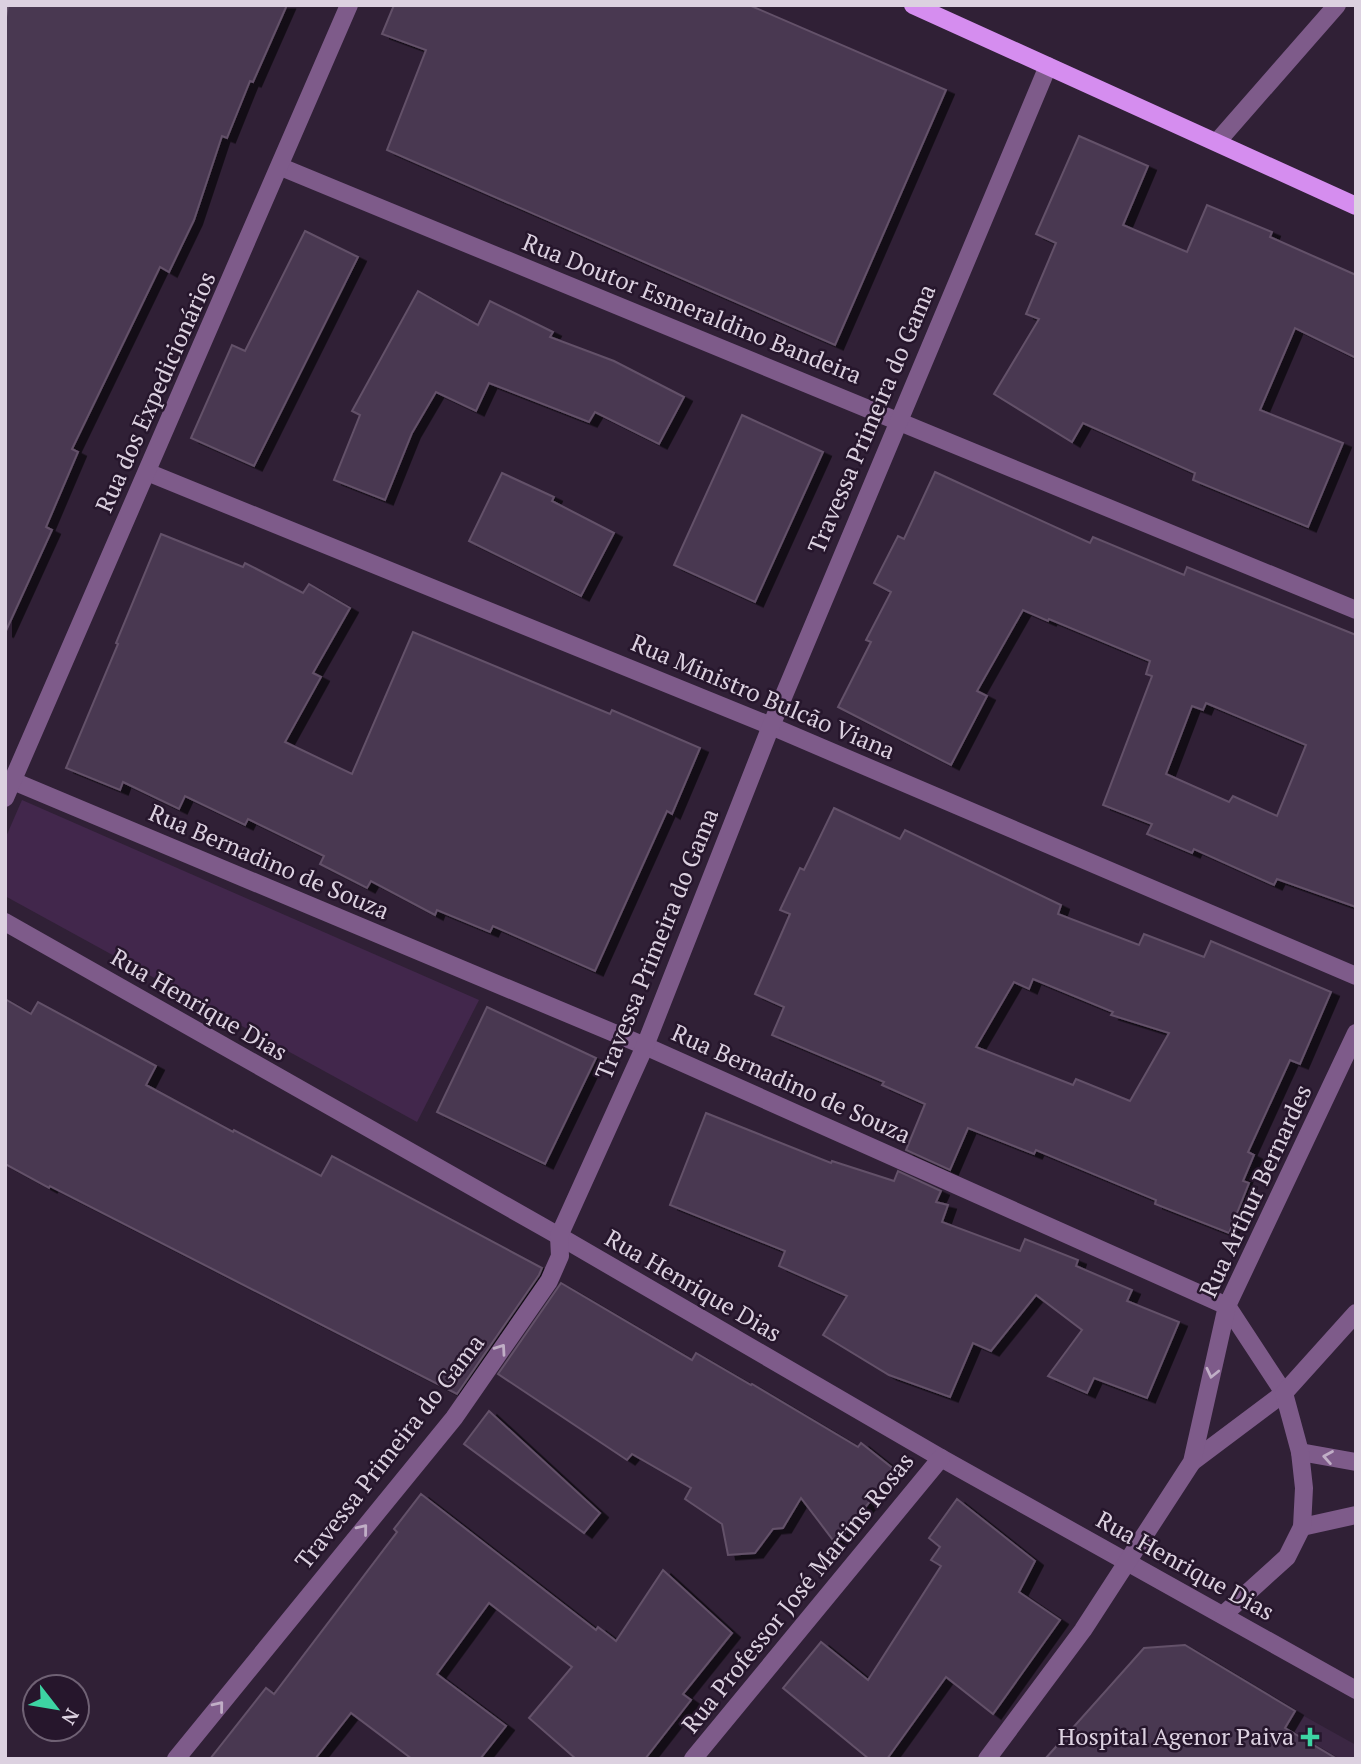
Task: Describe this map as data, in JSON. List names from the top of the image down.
{
  "streets": {
    "street": [
      "Rua Doutor Esmeraldino Bandeira",
      "Rua dos Expedicionários",
      "Travessa Primeira do Gama",
      "Rua Ministro Bulcão Viana",
      "Rua Bernadino de Souza",
      "Rua Henrique Dias",
      "Rua Arthur Bernardes",
      "Rua Professor José Martins Rosas"
    ]
  },
  "crossings": [
    ["Rua Doutor Esmeraldino Bandeira", "Rua dos Expedicionários"],
    ["Rua Doutor Esmeraldino Bandeira", "Travessa Primeira do Gama"],
    ["Rua dos Expedicionários", "Rua Ministro Bulcão Viana"],
    ["Rua dos Expedicionários", "Rua Bernadino de Souza"],
    ["Travessa Primeira do Gama", "Rua Ministro Bulcão Viana"],
    ["Travessa Primeira do Gama", "Rua Bernadino de Souza"],
    ["Travessa Primeira do Gama", "Rua Henrique Dias"],
    ["Rua Bernadino de Souza", "Rua Arthur Bernardes"],
    ["Rua Henrique Dias", "Rua Arthur Bernardes"],
    ["Rua Henrique Dias", "Rua Professor José Martins Rosas"]
  ],
  "places": {
    "health": ["Hospital Agenor Paiva"]
  },
  "north": "bottom right"
}
